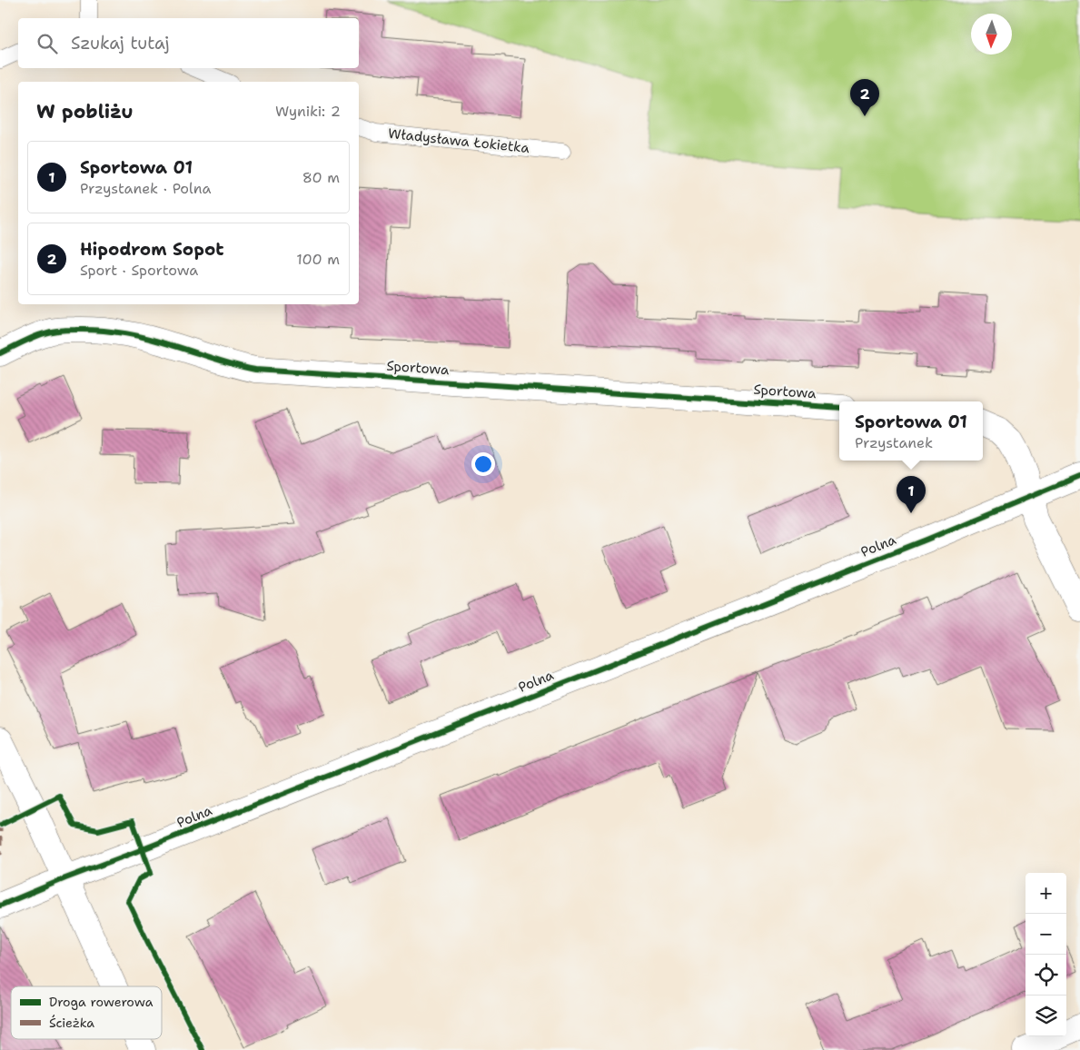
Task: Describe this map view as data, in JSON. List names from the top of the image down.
{
  "streets": {
    "street": ["Sportowa", "Polna"],
    "lane": ["Władysława Łokietka"]
  },
  "legend": ["Droga rowerowa", "Ścieżka"],
  "north": "bottom",
  "page": {
    "search": "Szukaj tutaj",
    "pins": ["2", "1"],
    "heading": ["W pobliżu", "Wyniki: 2"],
    "list": [
      {
        "mark": "1",
        "name": "Sportowa 01",
        "note": "Przystanek · Polna",
        "value": "80 m"
      },
      {
        "mark": "2",
        "name": "Hipodrom Sopot",
        "note": "Sport · Sportowa",
        "value": "100 m"
      }
    ],
    "popup": ["Sportowa 01", "Przystanek"],
    "map_buttons": ["+", "−"]
  }
}
